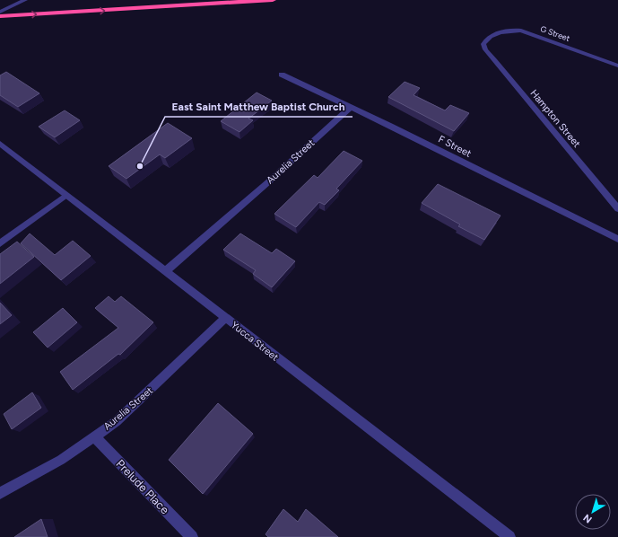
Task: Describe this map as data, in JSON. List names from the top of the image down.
{
  "streets": {
    "street": [
      "G Street",
      "Hampton Street",
      "F Street",
      "Aurelia Street",
      "Yucca Street",
      "Prelude Place"
    ]
  },
  "crossings": [
    ["G Street", "Hampton Street"],
    ["F Street", "Aurelia Street"],
    ["Aurelia Street", "Yucca Street"],
    ["Aurelia Street", "Prelude Place"]
  ],
  "places": ["East Saint Matthew Baptist Church"],
  "north": "bottom left"
}
